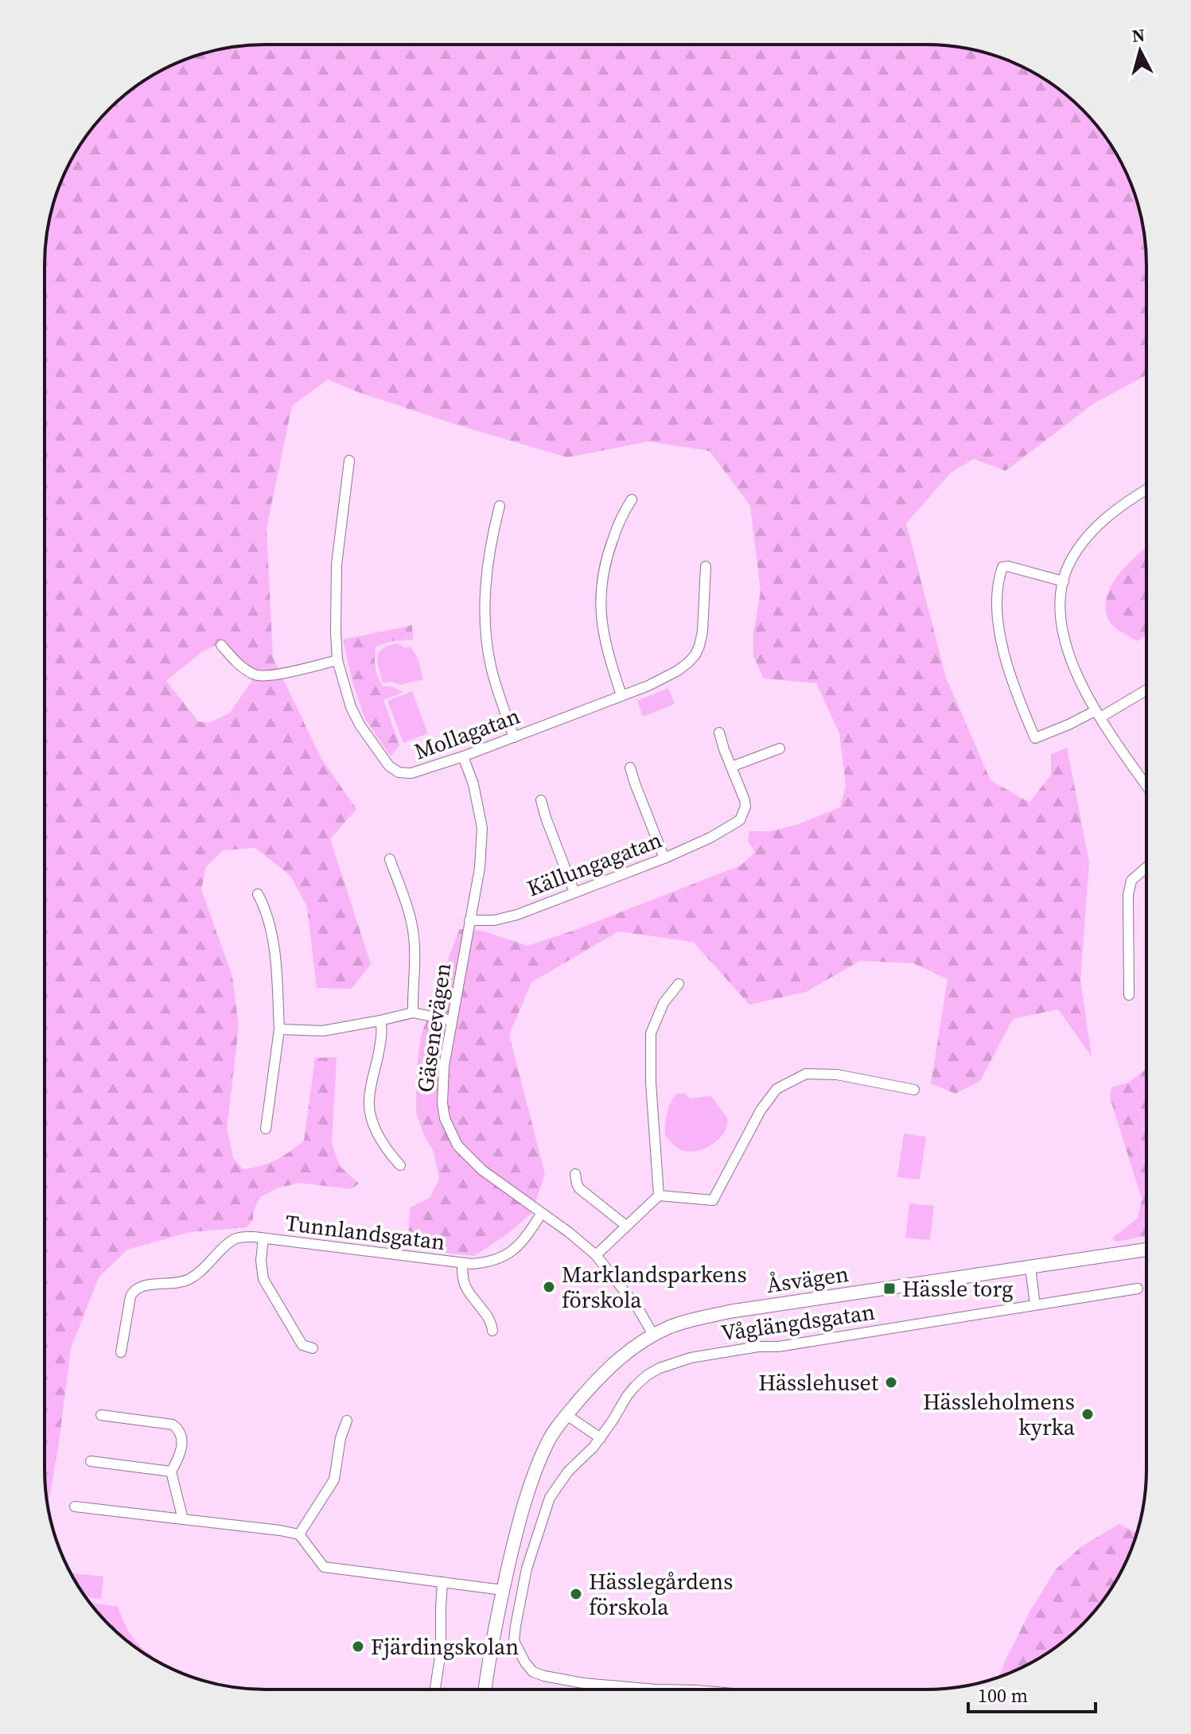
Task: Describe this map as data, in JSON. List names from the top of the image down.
{
  "streets": {
    "street": [
      "Mollagatan",
      "Källungagatan",
      "Gäsenevägen",
      "Tunnlandsgatan",
      "Åsvägen",
      "Våglängdsgatan"
    ]
  },
  "crossings": [
    ["Mollagatan", "Gäsenevägen"],
    ["Källungagatan", "Gäsenevägen"],
    ["Gäsenevägen", "Tunnlandsgatan"],
    ["Gäsenevägen", "Åsvägen"]
  ],
  "places": {
    "other": [
      "Marklandsparkens förskola",
      "Hässlehuset",
      "Hässleholmens kyrka",
      "Hässlegårdens förskola",
      "Fjärdingskolan"
    ],
    "transit": ["Hässle torg"]
  },
  "scale_bar": "100 m",
  "north": "top"
}
